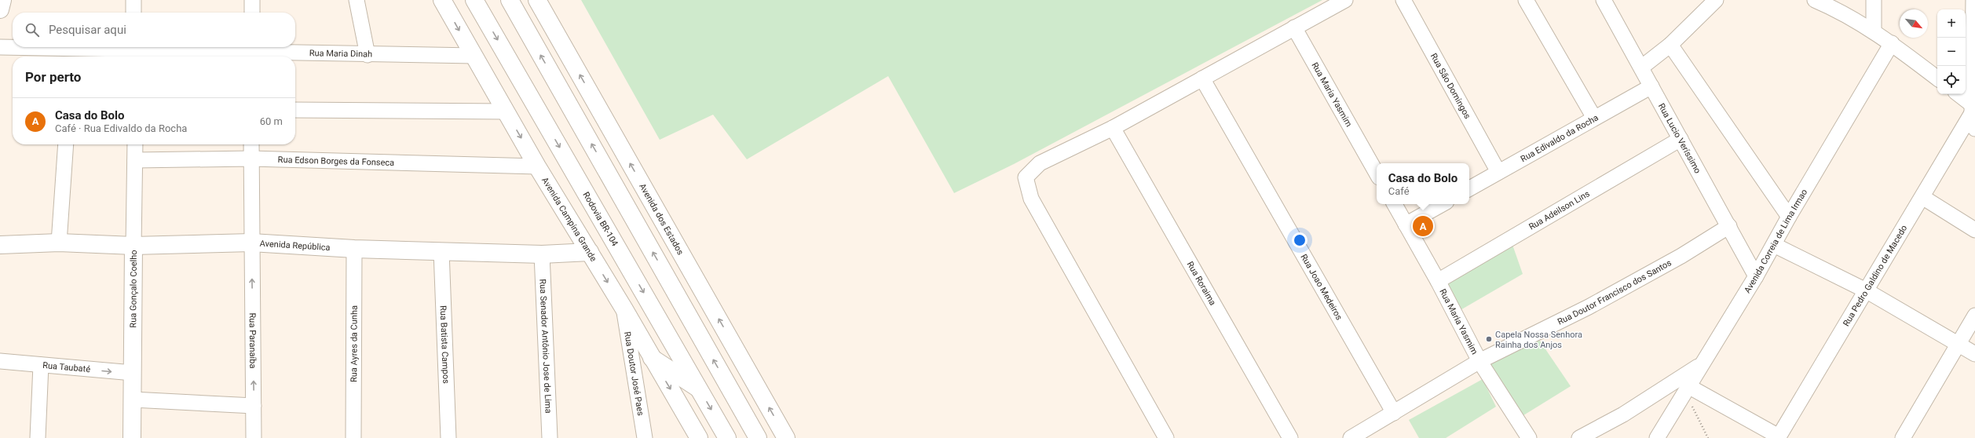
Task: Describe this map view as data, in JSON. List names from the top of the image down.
{
  "streets": {
    "main road": [
      "Rodovia BR-104",
      "Avenida dos Estados",
      "Avenida Campina Grande",
      "Avenida República",
      "Rua Gonçalo Coelho"
    ],
    "street": [
      "Rua Maria Dinah",
      "Rua São Domingos",
      "Rua Maria Yasmim",
      "Rua Edivaldo da Rocha",
      "Rua Lucio Veríssimo",
      "Rua Edson Borges da Fonseca",
      "Rua Adeilson Lins",
      "Avenida Correia de Lima Irmao",
      "Rua Pedro Galdino de Macedo",
      "Rua Roraima",
      "Rua Joao Medeiros",
      "Rua Doutor Francisco dos Santos",
      "Rua Paranaíba",
      "Rua Ayres da Cunha",
      "Rua Batista Campos",
      "Rua Senador Antônio Jose de Lima",
      "Rua Taubaté",
      "Rua Doutor José Paes"
    ]
  },
  "crossings": [
    ["Rua Maria Dinah", "Avenida Campina Grande"],
    ["Rua São Domingos", "Rua Edivaldo da Rocha"],
    ["Rua Maria Yasmim", "Rua Adeilson Lins"],
    ["Rua Maria Yasmim", "Rua Doutor Francisco dos Santos"],
    ["Rua Edivaldo da Rocha", "Rua Lucio Veríssimo"],
    ["Rua Lucio Veríssimo", "Rua Adeilson Lins"],
    ["Rua Lucio Veríssimo", "Avenida Correia de Lima Irmao"],
    ["Rua Lucio Veríssimo", "Rua Doutor Francisco dos Santos"],
    ["Rua Edson Borges da Fonseca", "Avenida Campina Grande"],
    ["Rua Edson Borges da Fonseca", "Rua Gonçalo Coelho"],
    ["Rua Edson Borges da Fonseca", "Rua Paranaíba"],
    ["Avenida Campina Grande", "Avenida República"],
    ["Avenida Campina Grande", "Rua Doutor José Paes"],
    ["Avenida República", "Rua Gonçalo Coelho"],
    ["Avenida República", "Rua Paranaíba"],
    ["Avenida República", "Rua Ayres da Cunha"],
    ["Avenida República", "Rua Batista Campos"],
    ["Avenida República", "Rua Senador Antônio Jose de Lima"],
    ["Rua Joao Medeiros", "Rua Doutor Francisco dos Santos"],
    ["Rua Gonçalo Coelho", "Rua Taubaté"]
  ],
  "one_way": ["Rua Paranaíba", "Rua Taubaté"],
  "places": ["Capela Nossa Senhora Rainha dos Anjos"],
  "north": "bottom right",
  "page": {
    "map_buttons": ["+", "−"],
    "search": "Pesquisar aqui",
    "heading": "Por perto",
    "list": [
      {
        "mark": "A",
        "name": "Casa do Bolo",
        "note": "Café · Rua Edivaldo da Rocha",
        "value": "60 m"
      }
    ],
    "popup": ["Casa do Bolo", "Café"],
    "pins": "A"
  }
}
